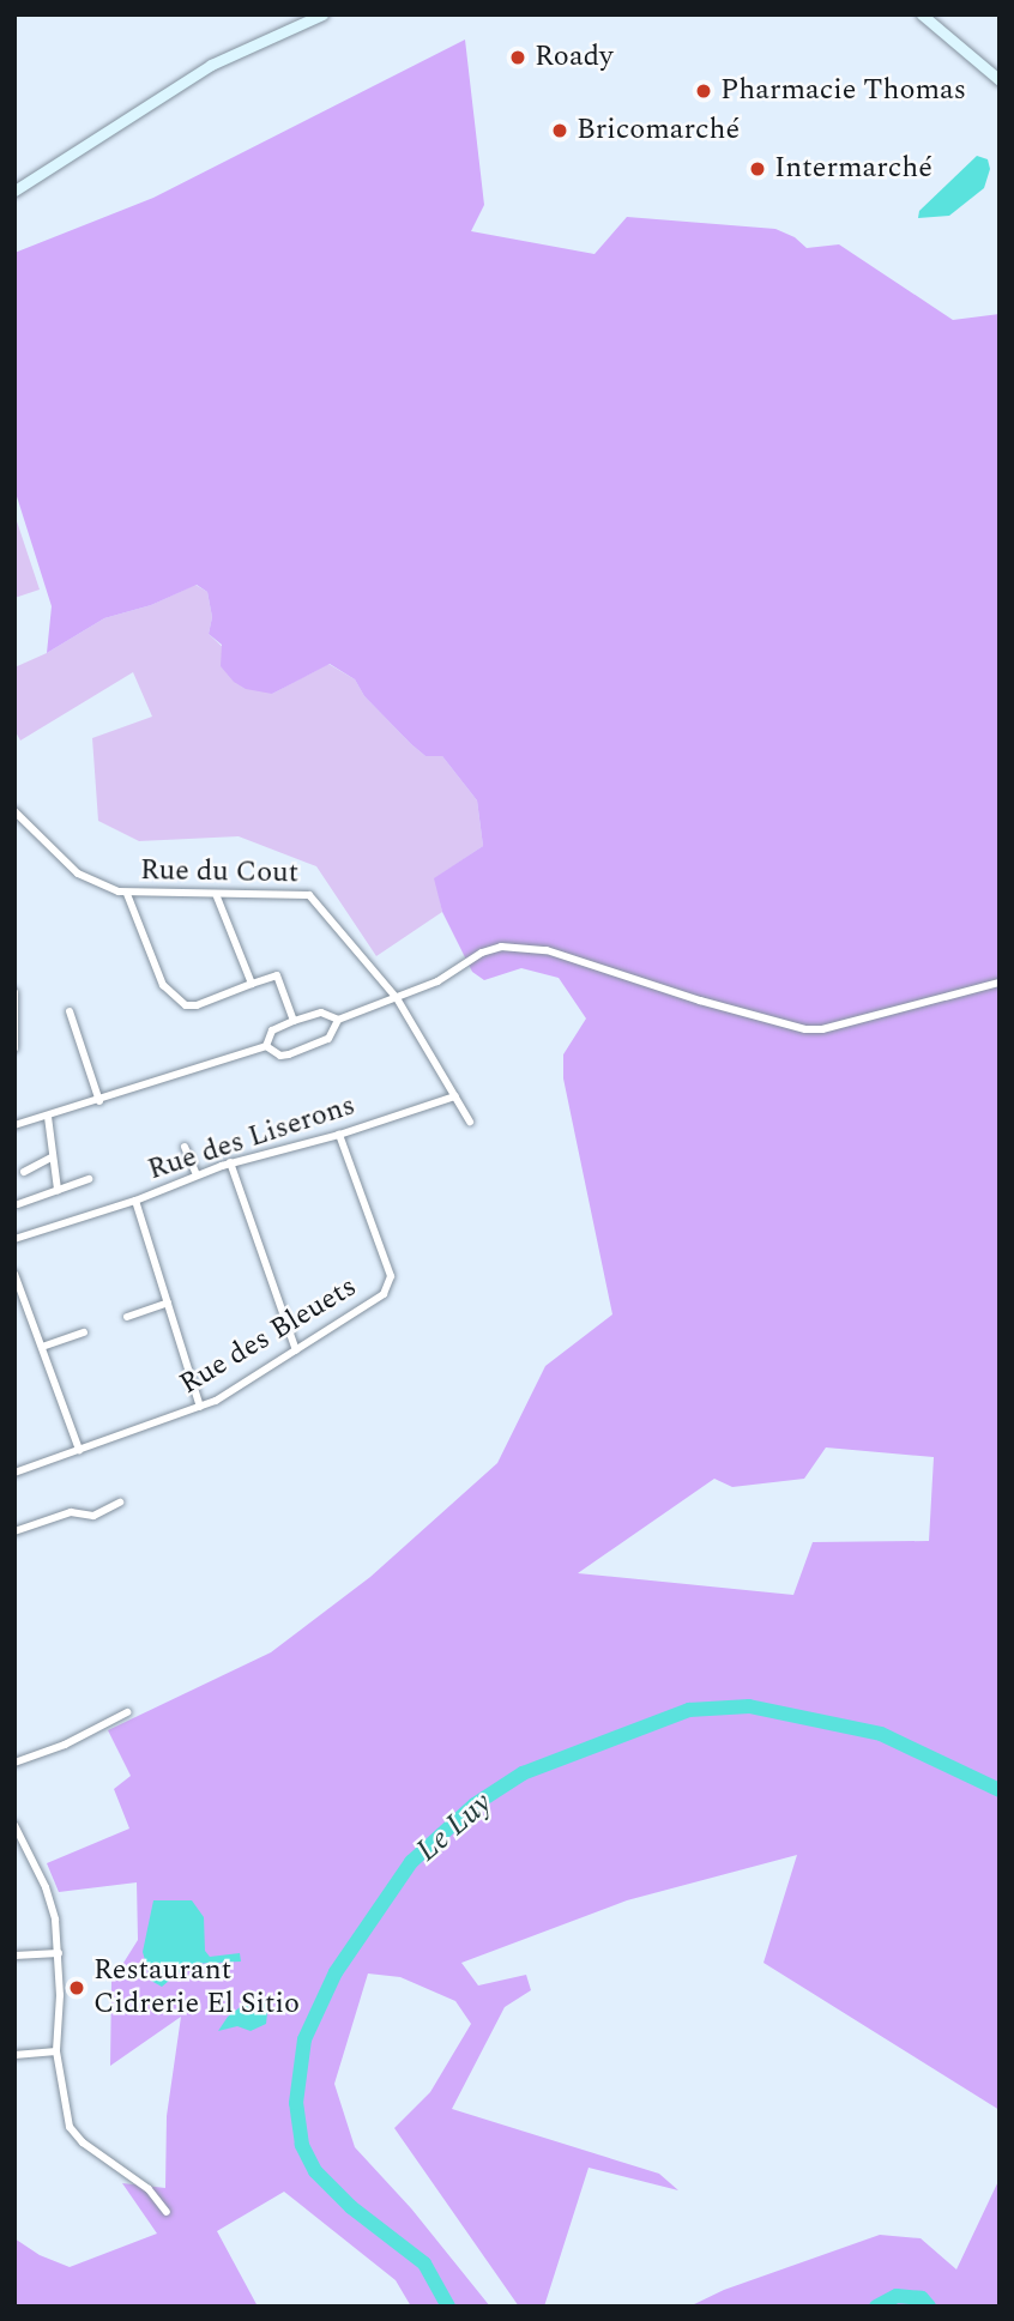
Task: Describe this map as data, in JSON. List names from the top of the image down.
{
  "streets": {
    "street": ["Rue du Cout", "Rue des Liserons", "Rue des Bleuets"]
  },
  "crossings": [
    ["Rue du Cout", "Rue des Liserons"],
    ["Rue des Liserons", "Rue des Bleuets"]
  ],
  "water": ["Le Luy"],
  "places": [
    "Roady",
    "Pharmacie Thomas",
    "Bricomarché",
    "Intermarché",
    "Restaurant Cidrerie El Sitio"
  ]
}
